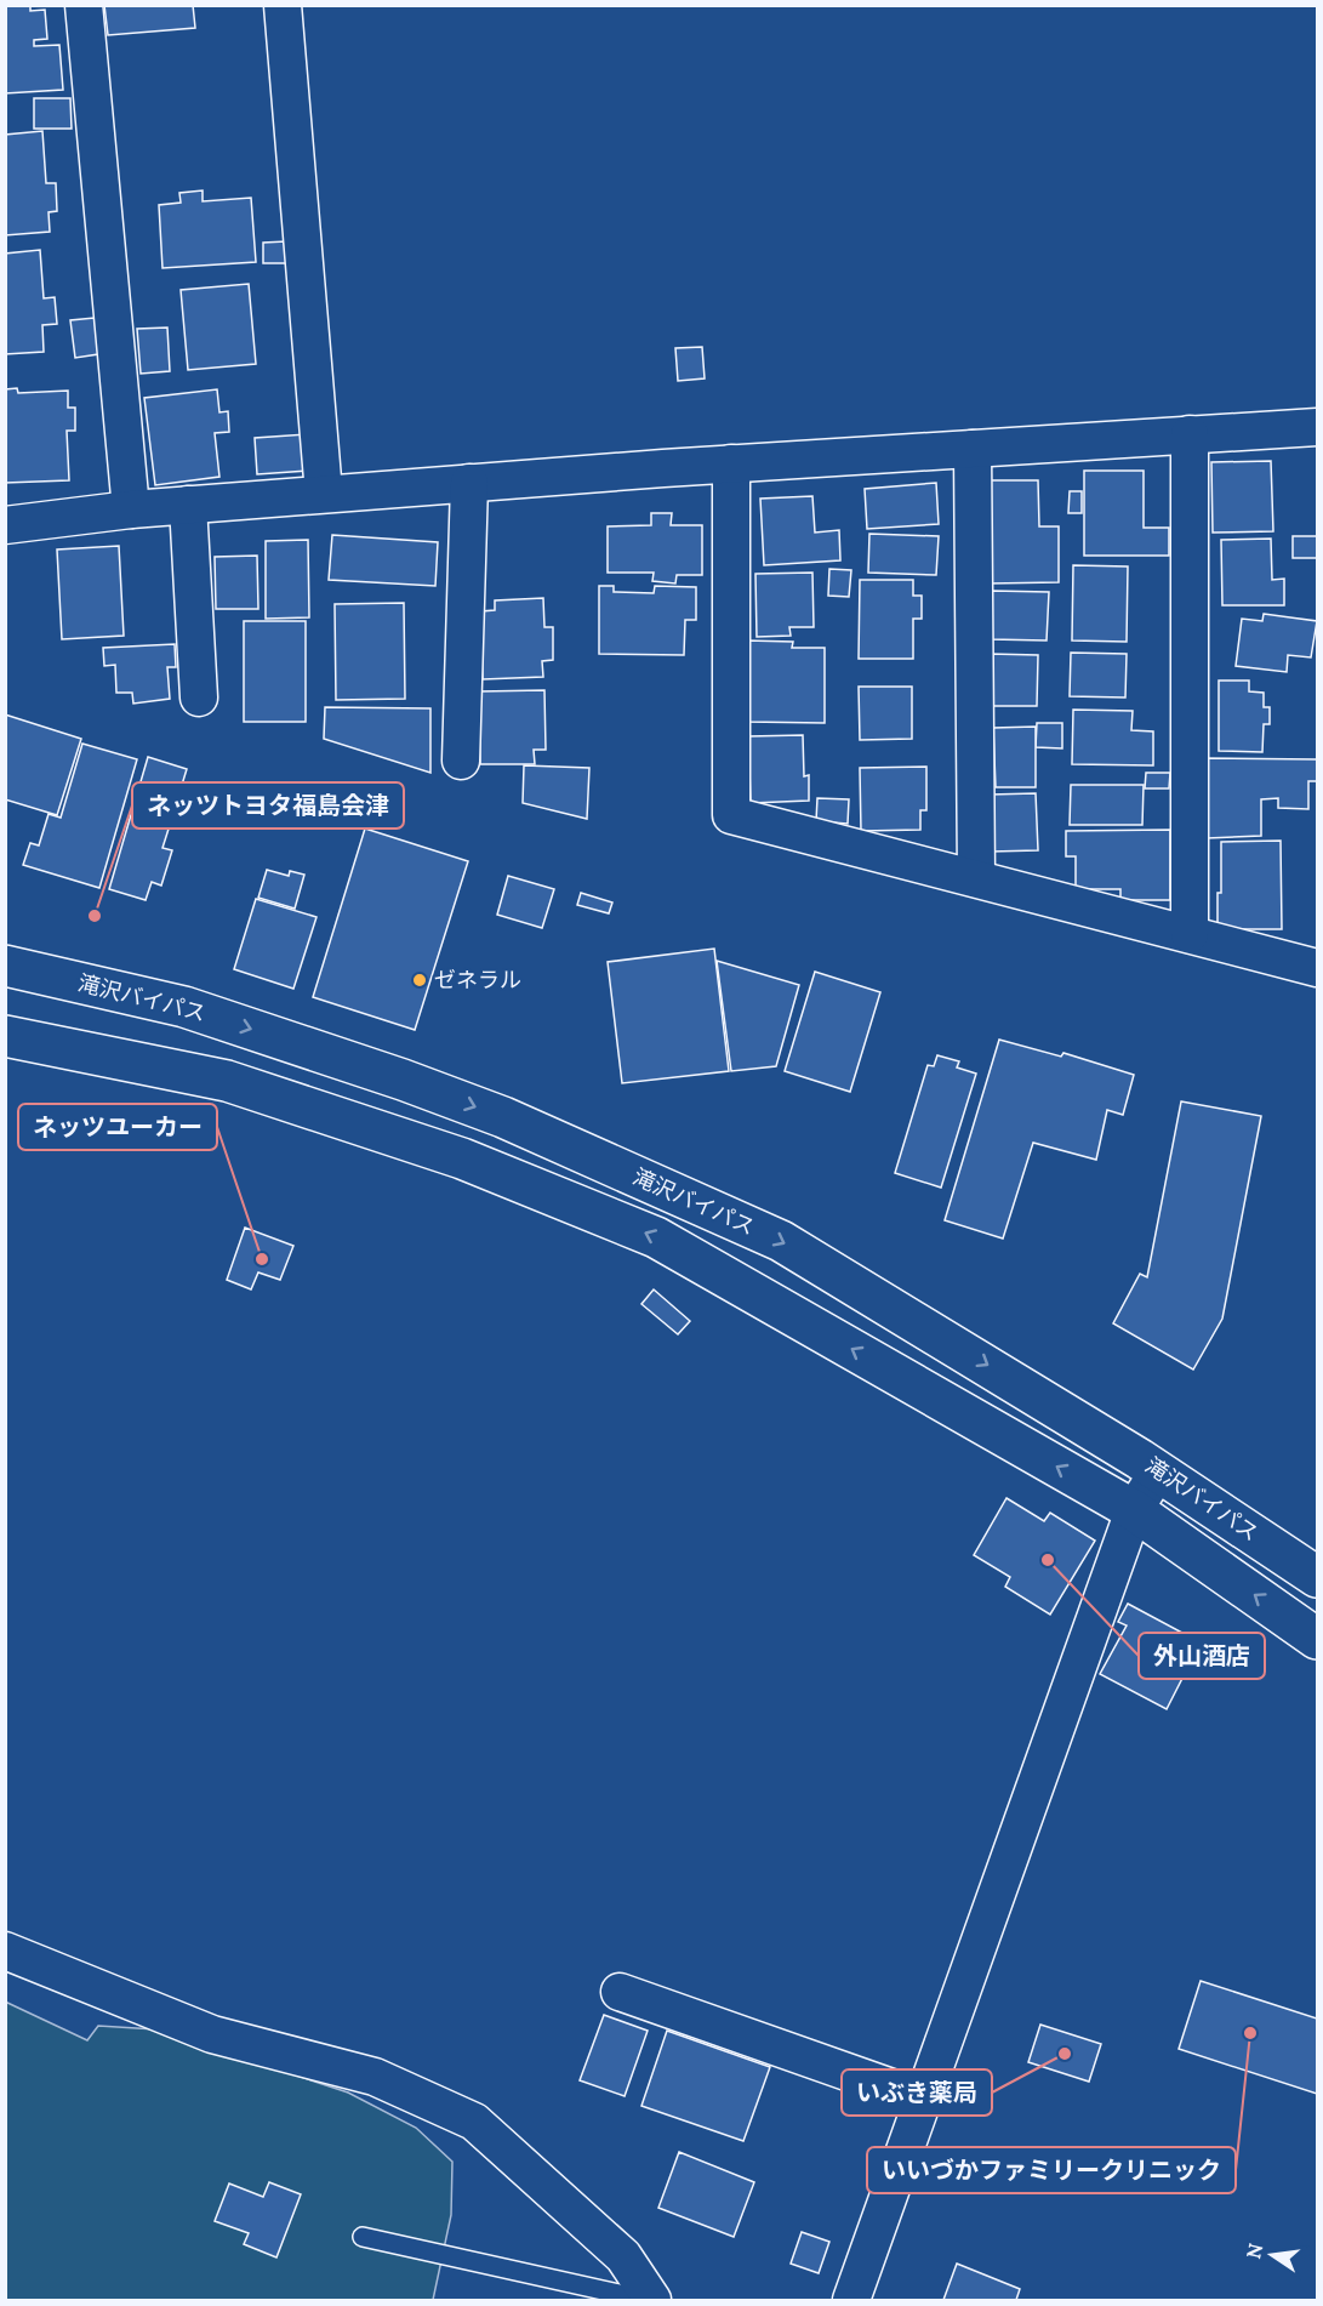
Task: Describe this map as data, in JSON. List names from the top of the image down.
{
  "streets": {
    "highway": ["滝沢バイパス"]
  },
  "places": [
    "ネッツトヨタ福島会津",
    "ゼネラル",
    "ネッツユーカー",
    "外山酒店",
    "いいづかファミリークリニック",
    "いぶき薬局"
  ],
  "north": "left"
}
